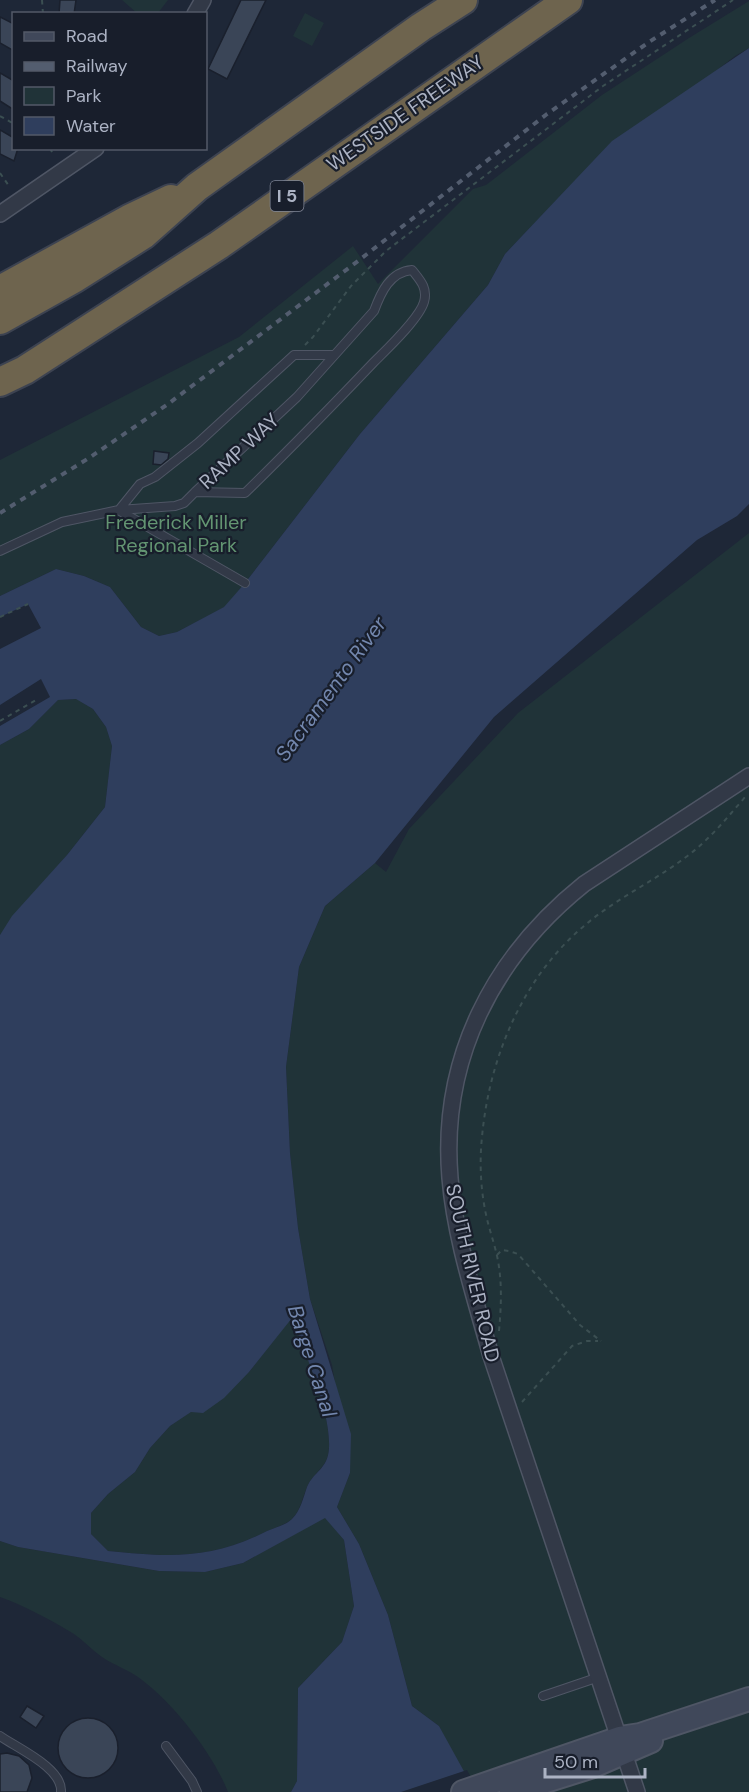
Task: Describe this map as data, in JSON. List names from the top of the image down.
{
  "streets": {
    "highway": ["WESTSIDE FREEWAY", "I 5"],
    "street": ["SOUTH RIVER ROAD"],
    "lane": ["RAMP WAY"]
  },
  "water": ["Sacramento River", "Barge Canal"],
  "parks": ["Frederick Miller Regional Park"],
  "legend": [
    "Road",
    "Railway",
    "Park",
    "Water"
  ],
  "scale_bar": "50 m"
}
